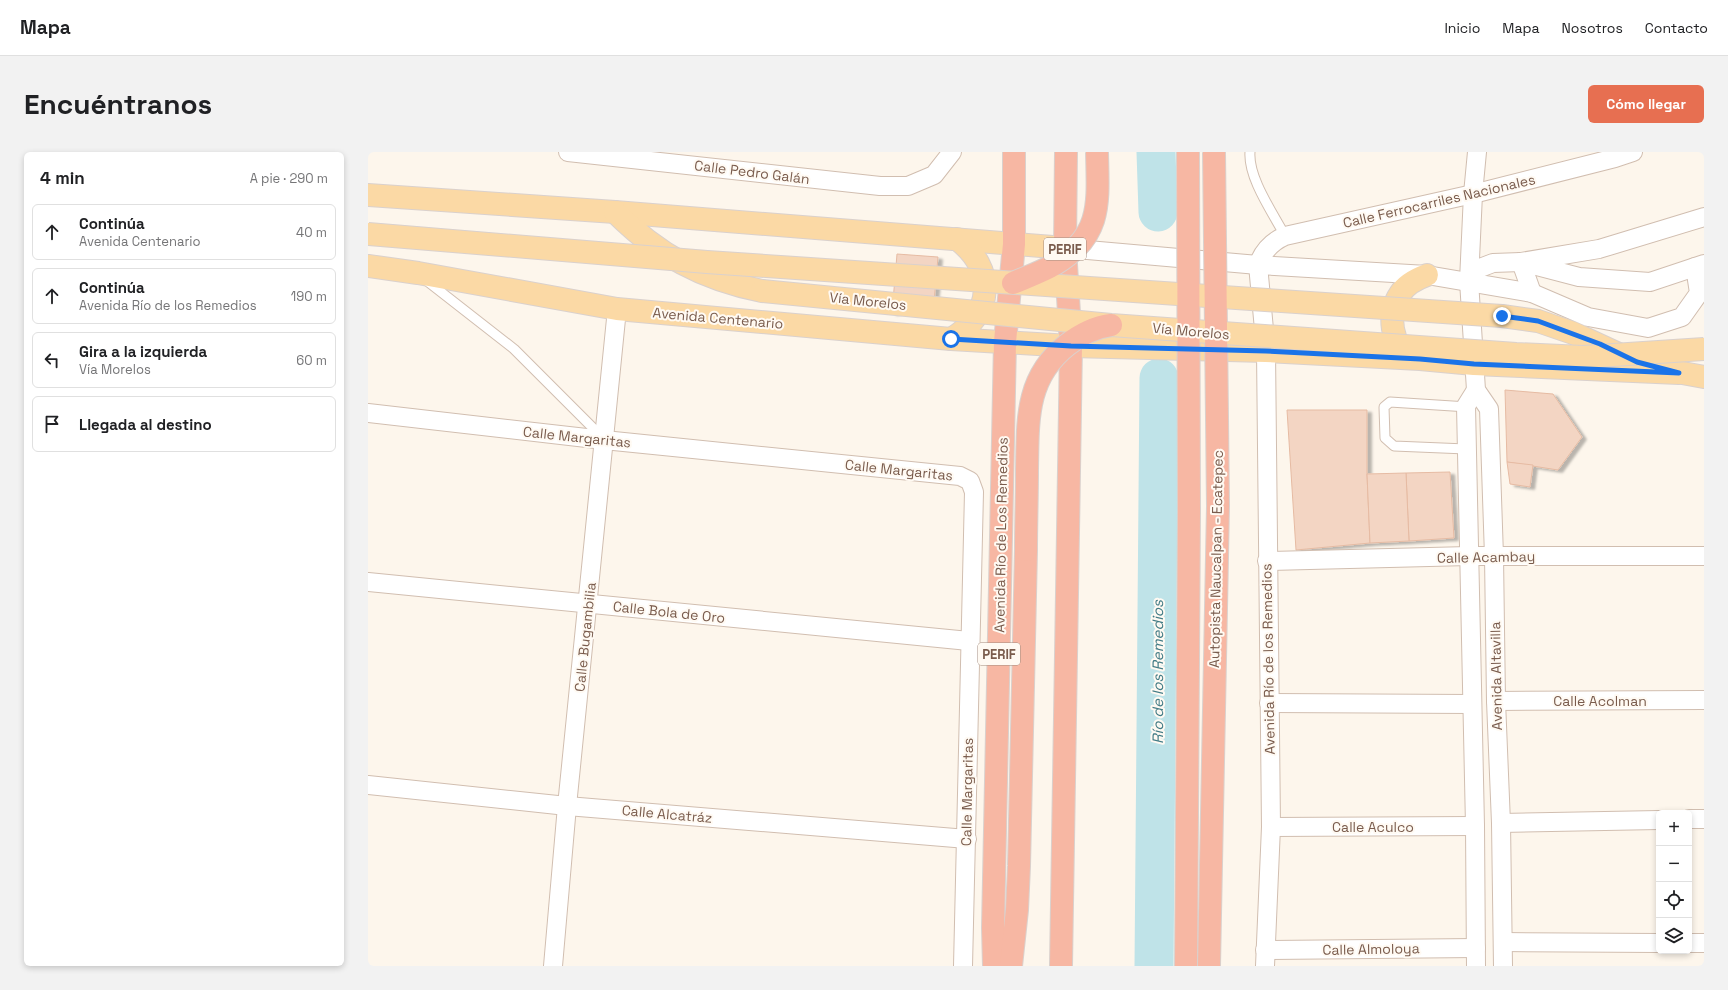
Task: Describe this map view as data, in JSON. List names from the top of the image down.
{
  "streets": {
    "highway": ["PERIF", "Avenida Río de Los Remedios", "Autopista Naucalpan - Ecatepec"],
    "main road": ["Vía Morelos", "Avenida Centenario"],
    "street": [
      "Calle Pedro Galán",
      "Calle Ferrocarriles Nacionales",
      "Calle Margaritas",
      "Calle Acambay",
      "Calle Bola de Oro",
      "Calle Bugambilia",
      "Avenida Río de los Remedios",
      "Avenida Altavilla",
      "Calle Acolman",
      "Calle Alcatráz",
      "Calle Aculco",
      "Calle Almoloya"
    ]
  },
  "crossings": [
    ["Calle Ferrocarriles Nacionales", "Avenida Río de los Remedios"],
    ["PERIF", "Avenida Centenario"],
    ["Avenida Centenario", "Avenida Río de Los Remedios"],
    ["Avenida Centenario", "Calle Bugambilia"],
    ["Calle Margaritas", "Calle Bola de Oro"],
    ["Calle Margaritas", "Calle Bugambilia"],
    ["Calle Margaritas", "Calle Alcatráz"],
    ["Calle Acambay", "Avenida Río de los Remedios"],
    ["Calle Acambay", "Avenida Altavilla"],
    ["Calle Bola de Oro", "Calle Bugambilia"],
    ["Calle Bugambilia", "Calle Alcatráz"],
    ["Avenida Río de los Remedios", "Calle Aculco"],
    ["Avenida Río de los Remedios", "Calle Almoloya"],
    ["Avenida Altavilla", "Calle Acolman"],
    ["Avenida Altavilla", "Calle Aculco"],
    ["Avenida Altavilla", "Calle Almoloya"]
  ],
  "water": ["Río de los Remedios"],
  "page": {
    "header": "Mapa",
    "nav": [
      "Inicio",
      "Mapa",
      "Nosotros",
      "Contacto"
    ],
    "buttons": "Cómo llegar",
    "title": "Encuéntranos",
    "heading": ["4 min", "A pie · 290 m"],
    "list": [
      ["Continúa", "Avenida Centenario", "40 m"],
      ["Continúa", "Avenida Río de los Remedios", "190 m"],
      ["Gira a la izquierda", "Vía Morelos", "60 m"],
      "Llegada al destino"
    ],
    "map_buttons": ["+", "−"]
  }
}
